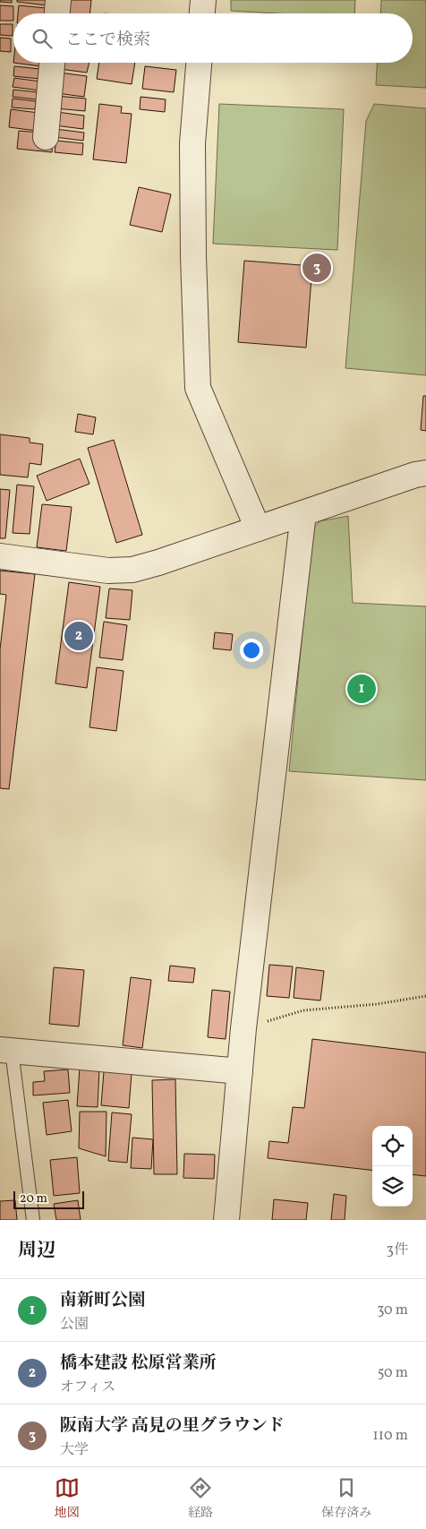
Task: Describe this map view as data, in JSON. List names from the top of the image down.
{
  "scale_bar": "20 m",
  "page": {
    "search": "ここで検索",
    "pins": ["3", "2", "1"],
    "scale": "20 m",
    "heading": ["周辺", "3件"],
    "list": [
      {
        "mark": "1",
        "name": "南新町公園",
        "note": "公園",
        "value": "30 m"
      },
      {
        "mark": "2",
        "name": "橋本建設 松原営業所",
        "note": "オフィス",
        "value": "50 m"
      },
      {
        "mark": "3",
        "name": "阪南大学 高見の里グラウンド",
        "note": "大学",
        "value": "110 m"
      }
    ],
    "nav": ["地図", "経路", "保存済み"]
  }
}
